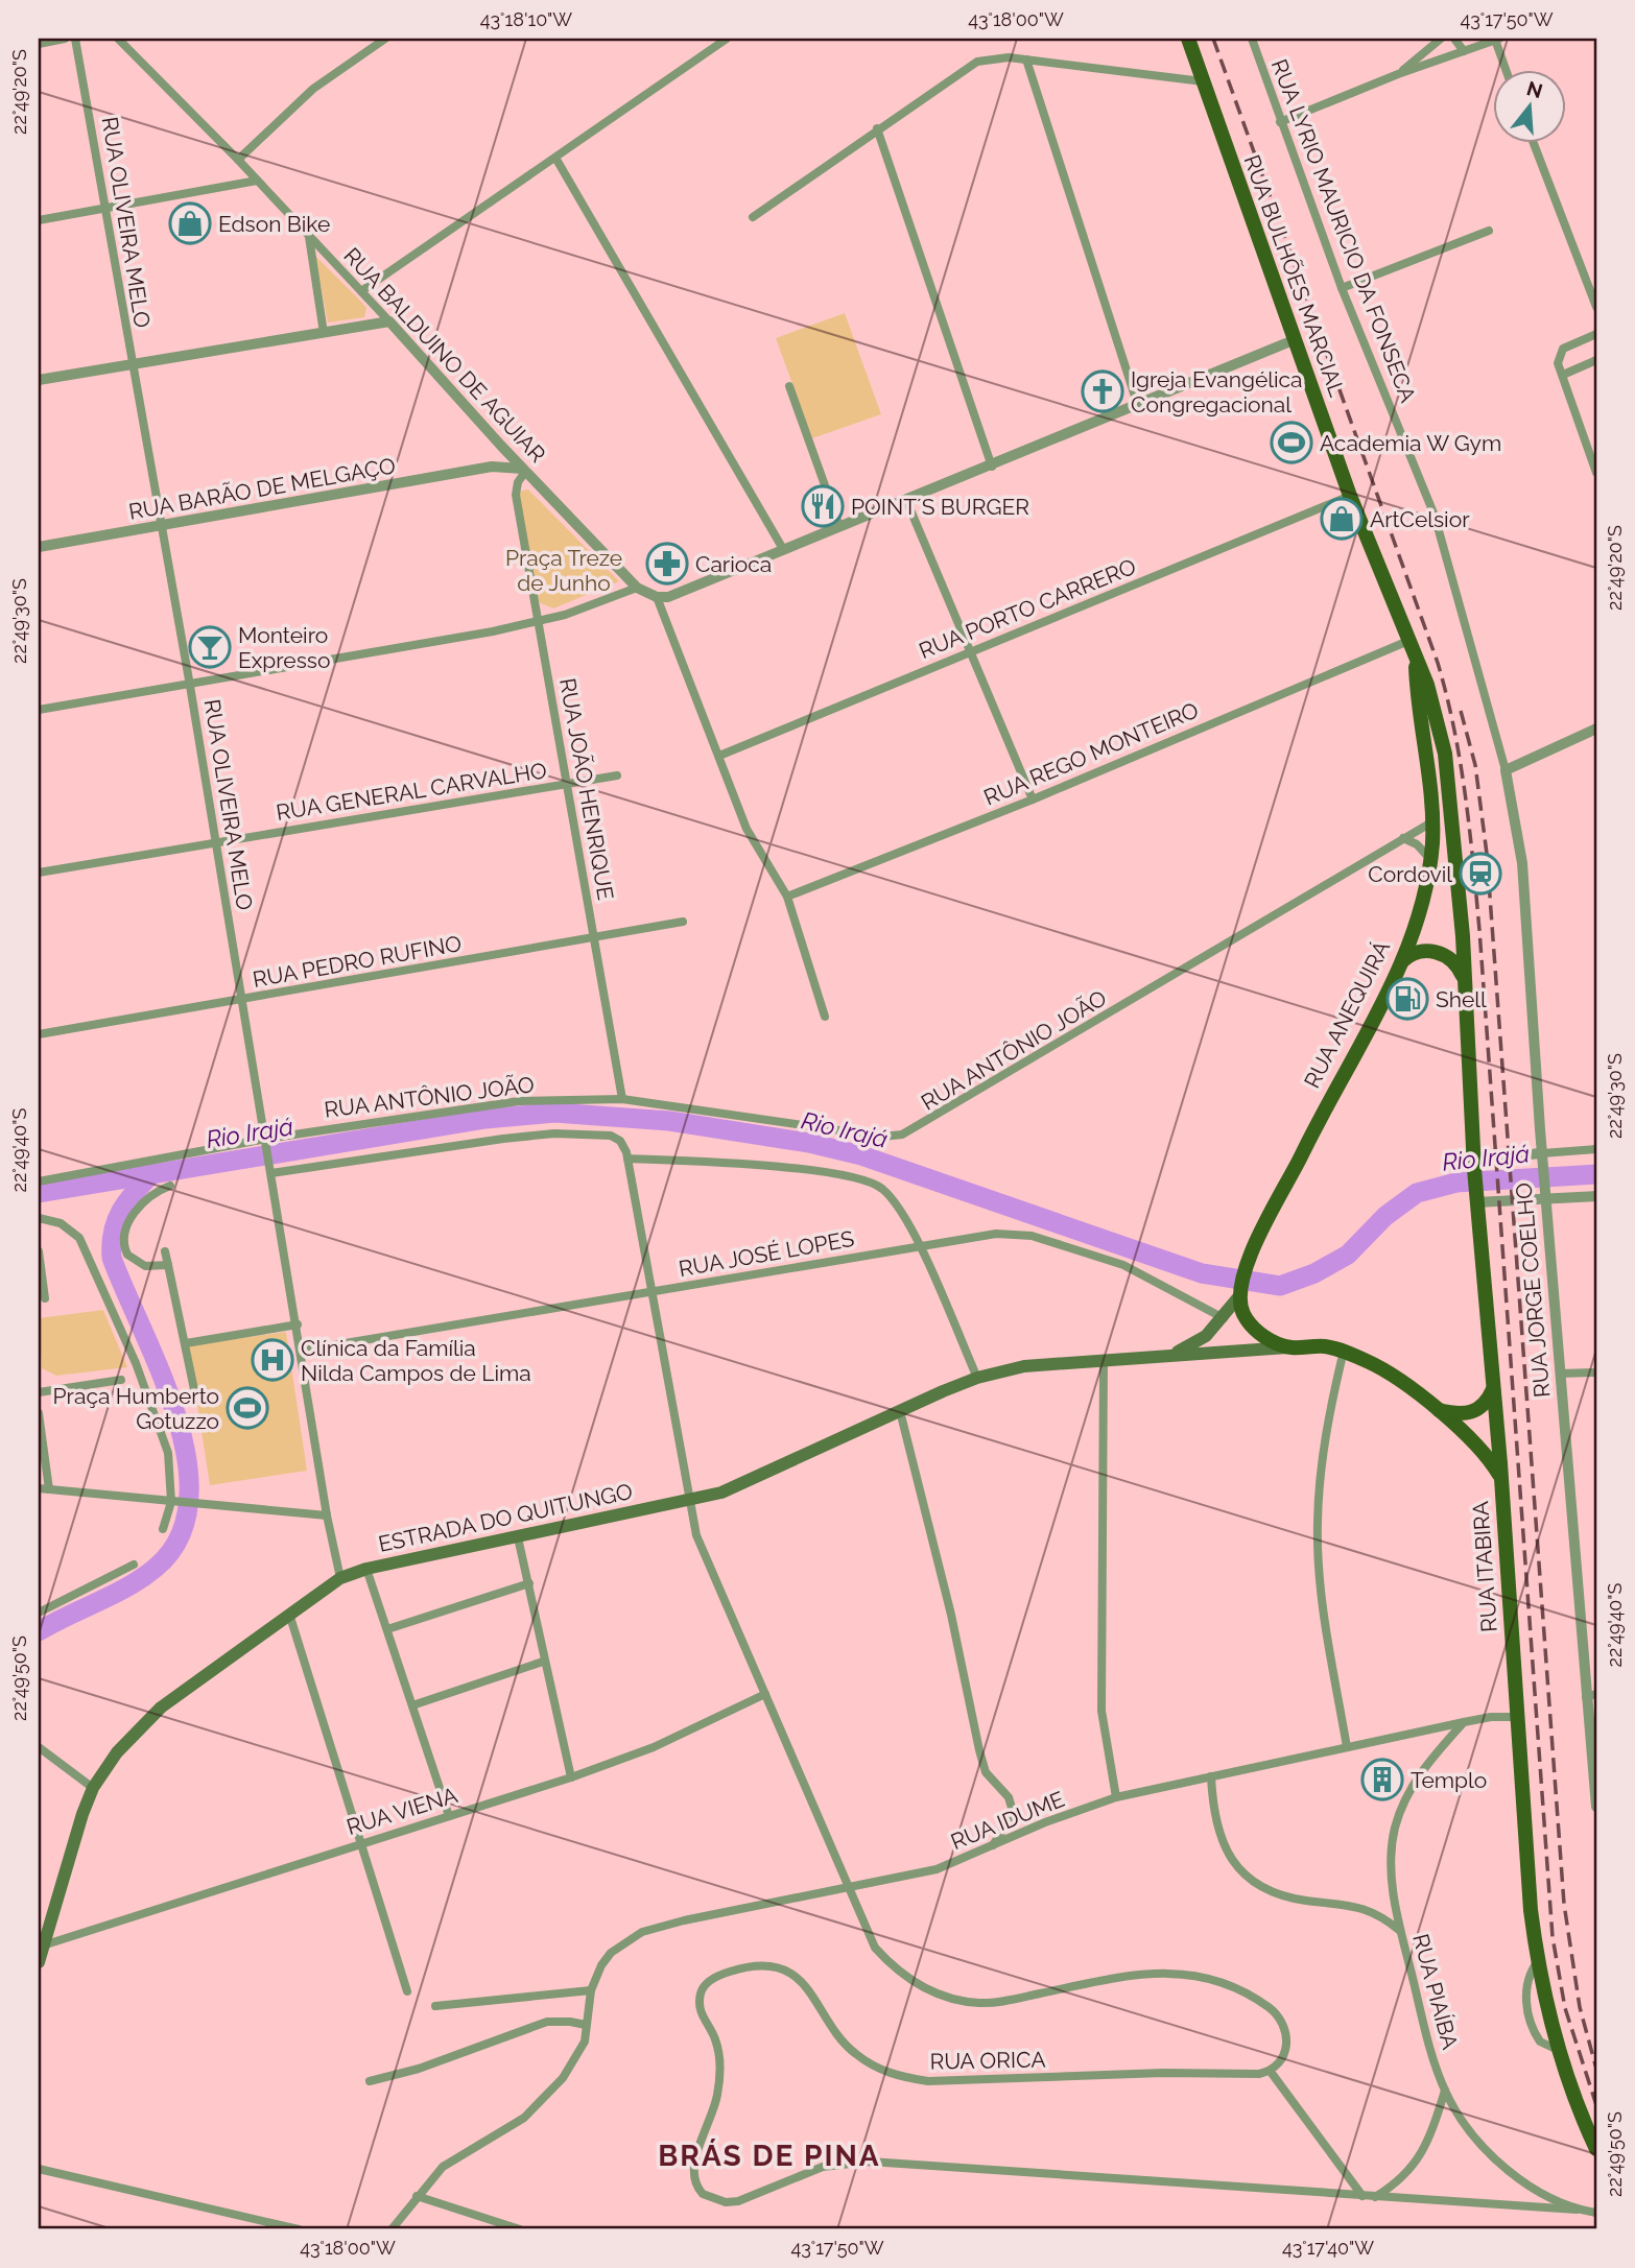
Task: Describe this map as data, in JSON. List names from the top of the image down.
{
  "streets": {
    "main road": [
      "RUA BULHÕES MARCIAL",
      "RUA ANEQUIRÁ",
      "ESTRADA DO QUITUNGO",
      "RUA ITABIRA"
    ],
    "street": [
      "RUA OLIVEIRA MELO",
      "RUA LYRIO MAURICIO DA FONSECA",
      "RUA BALDUINO DE AGUIAR",
      "RUA BARÃO DE MELGAÇO",
      "RUA PORTO CARRERO",
      "RUA REGO MONTEIRO",
      "RUA JOÃO HENRIQUE",
      "RUA GENERAL CARVALHO",
      "RUA PEDRO RUFINO",
      "RUA ANTÔNIO JOÃO",
      "RUA JOSÉ LOPES",
      "RUA JORGE COELHO",
      "RUA VIENA",
      "RUA IDUME",
      "RUA PIAÍBA",
      "RUA ORICA"
    ]
  },
  "crossings": [
    ["RUA OLIVEIRA MELO", "RUA BARÃO DE MELGAÇO"],
    ["RUA OLIVEIRA MELO", "RUA GENERAL CARVALHO"],
    ["RUA OLIVEIRA MELO", "RUA PEDRO RUFINO"],
    ["RUA OLIVEIRA MELO", "RUA ANTÔNIO JOÃO"],
    ["RUA OLIVEIRA MELO", "RUA JOSÉ LOPES"],
    ["RUA OLIVEIRA MELO", "ESTRADA DO QUITUNGO"],
    ["RUA LYRIO MAURICIO DA FONSECA", "RUA JORGE COELHO"],
    ["RUA BULHÕES MARCIAL", "RUA PORTO CARRERO"],
    ["RUA BULHÕES MARCIAL", "RUA REGO MONTEIRO"],
    ["RUA BULHÕES MARCIAL", "RUA ANEQUIRÁ"],
    ["RUA BULHÕES MARCIAL", "RUA ITABIRA"],
    ["RUA BALDUINO DE AGUIAR", "RUA BARÃO DE MELGAÇO"],
    ["RUA JOÃO HENRIQUE", "RUA GENERAL CARVALHO"],
    ["RUA JOÃO HENRIQUE", "RUA PEDRO RUFINO"],
    ["RUA JOÃO HENRIQUE", "RUA ANTÔNIO JOÃO"],
    ["RUA ANEQUIRÁ", "RUA ANTÔNIO JOÃO"],
    ["RUA ANEQUIRÁ", "ESTRADA DO QUITUNGO"],
    ["RUA JOSÉ LOPES", "ESTRADA DO QUITUNGO"],
    ["ESTRADA DO QUITUNGO", "RUA ITABIRA"],
    ["ESTRADA DO QUITUNGO", "RUA VIENA"],
    ["RUA ITABIRA", "RUA IDUME"],
    ["RUA IDUME", "RUA PIAÍBA"],
    ["RUA PIAÍBA", "RUA ORICA"]
  ],
  "districts": ["BRÁS DE PINA"],
  "water": ["Rio Irajá"],
  "parks": ["Praça Treze de Junho"],
  "places": {
    "shop": ["Edson Bike", "ArtCelsior"],
    "church": ["Igreja Evangélica Congregacional"],
    "sports": ["Academia W Gym", "Praça Humberto Gotuzzo"],
    "restaurant": ["POINT´S BURGER"],
    "pharmacy": ["Carioca"],
    "bar": ["Monteiro Expresso"],
    "station": ["Cordovil"],
    "fuel station": ["Shell"],
    "hospital": ["Clínica da Família Nilda Campos de Lima"],
    "building": ["Templo"]
  },
  "north": "top",
  "coordinates": [
    "43°18'10\"W",
    "43°18'00\"W",
    "43°17'50\"W",
    "22°49'20\"S",
    "22°49'30\"S",
    "22°49'40\"S",
    "22°49'50\"S",
    "43°17'40\"W"
  ]
}
